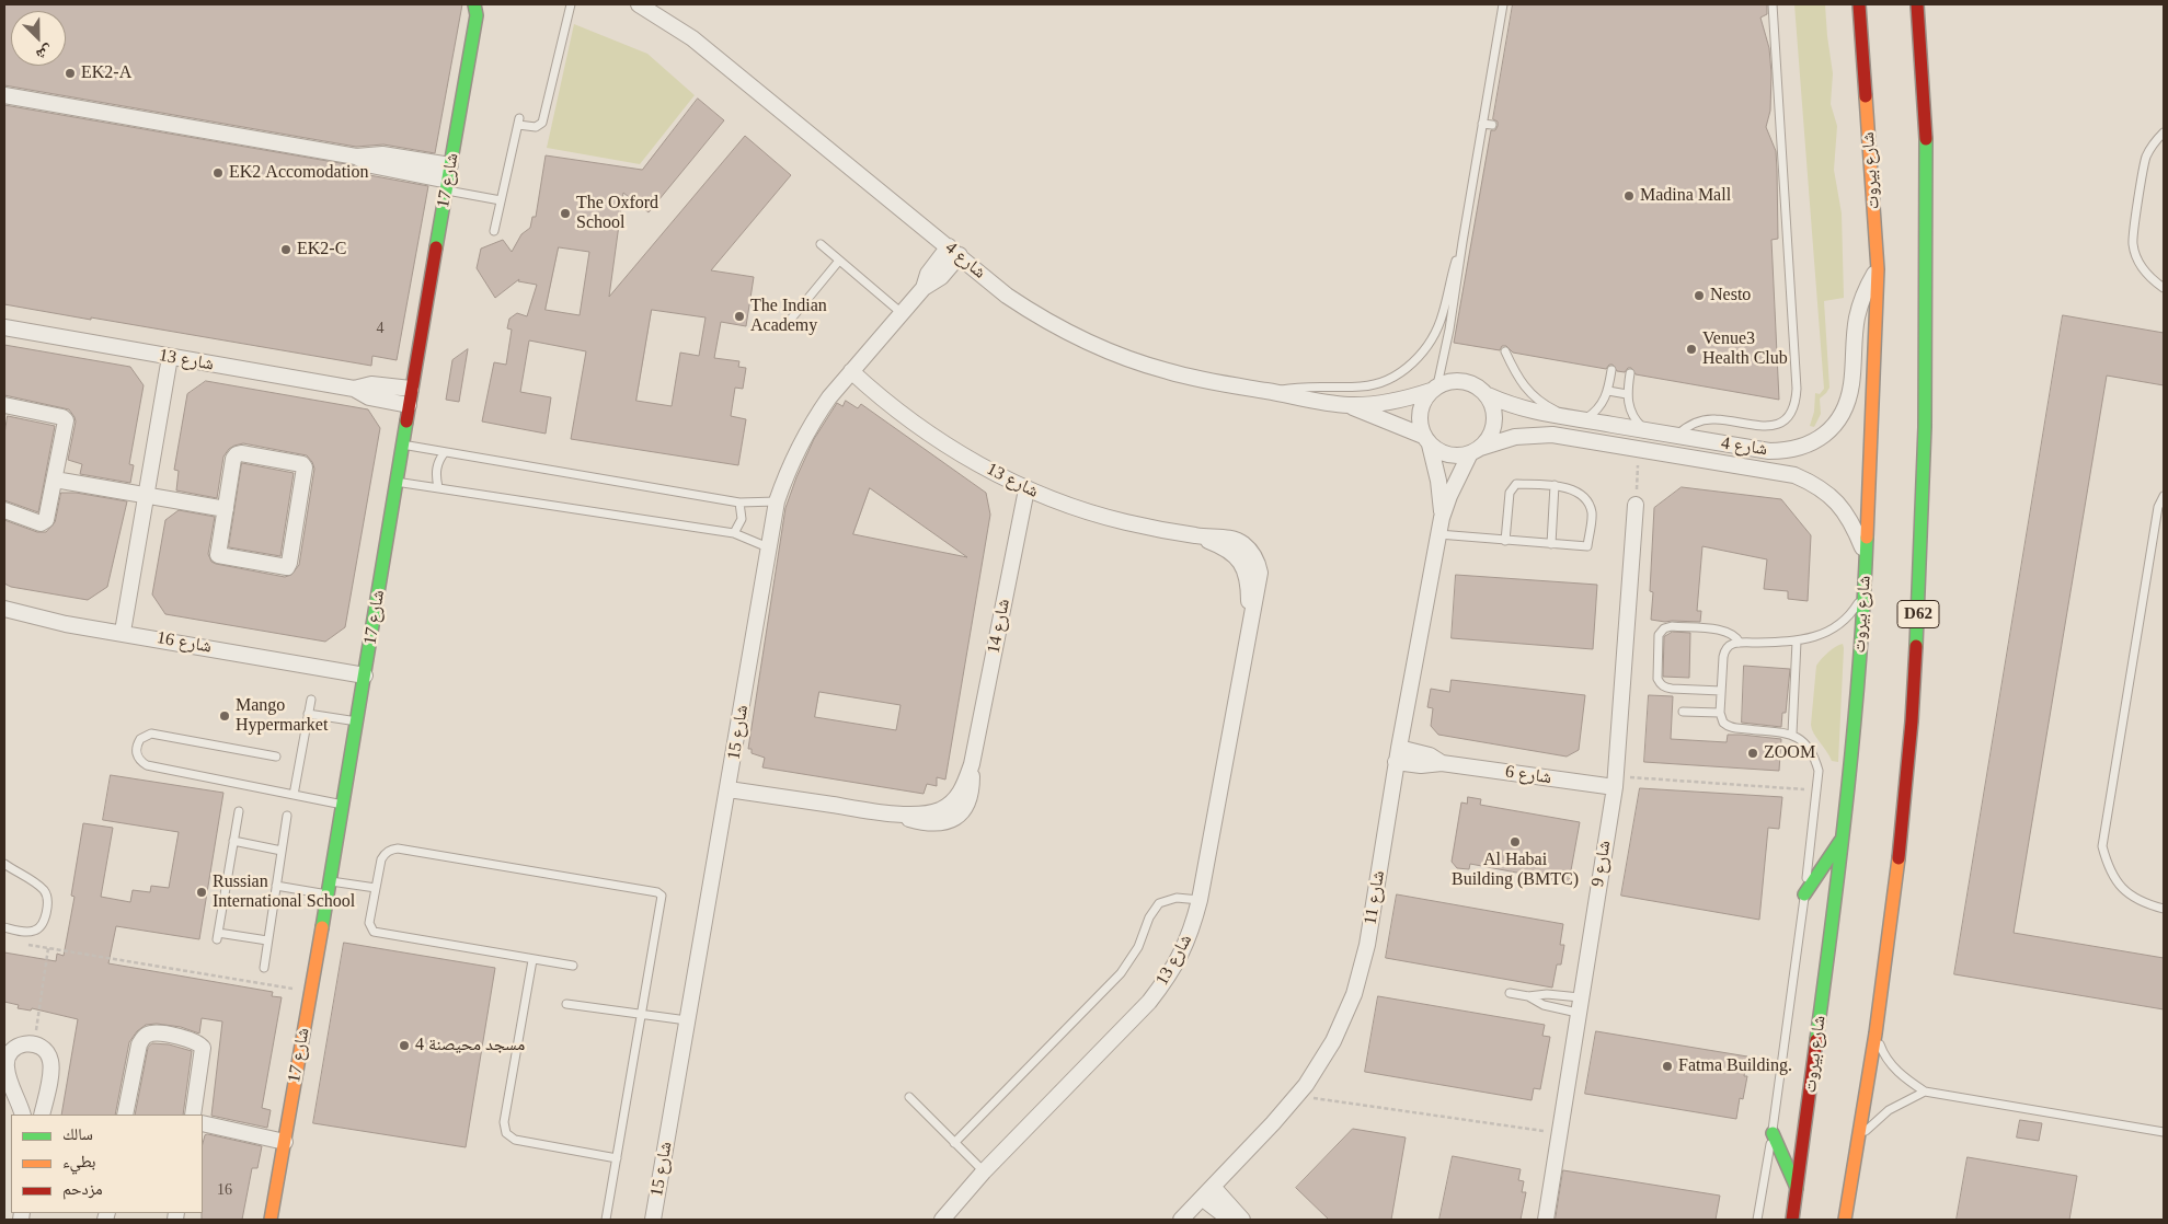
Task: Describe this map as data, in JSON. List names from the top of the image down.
{
  "streets": {
    "main road": ["شارع بيروت", "شارع 17", "D62"],
    "street": [
      "شارع 4",
      "شارع 13",
      "شارع 14",
      "شارع 16",
      "شارع 15",
      "شارع 6",
      "شارع 9",
      "شارع 11"
    ]
  },
  "crossings": [
    ["شارع بيروت", "شارع 4"],
    ["شارع 17", "شارع 13"],
    ["شارع 17", "شارع 16"],
    ["شارع 4", "شارع 15"],
    ["شارع 4", "شارع 11"],
    ["شارع 13", "شارع 14"],
    ["شارع 13", "شارع 15"],
    ["شارع 14", "شارع 15"],
    ["شارع 6", "شارع 9"],
    ["شارع 6", "شارع 11"]
  ],
  "places": [
    "EK2-A",
    "EK2 Accomodation",
    "Madina Mall",
    "The Oxford School",
    "EK2-C",
    "Nesto",
    "The Indian Academy",
    "Venue3 Health Club",
    "Mango Hypermarket",
    "ZOOM",
    "Al Habai Building (BMTC)",
    "Russian International School",
    "مسجد محيصنة 4",
    "Fatma Building."
  ],
  "house_numbers": ["4", "16"],
  "legend": ["سالك", "بطيء", "مزدحم"],
  "north": "bottom right"
}
